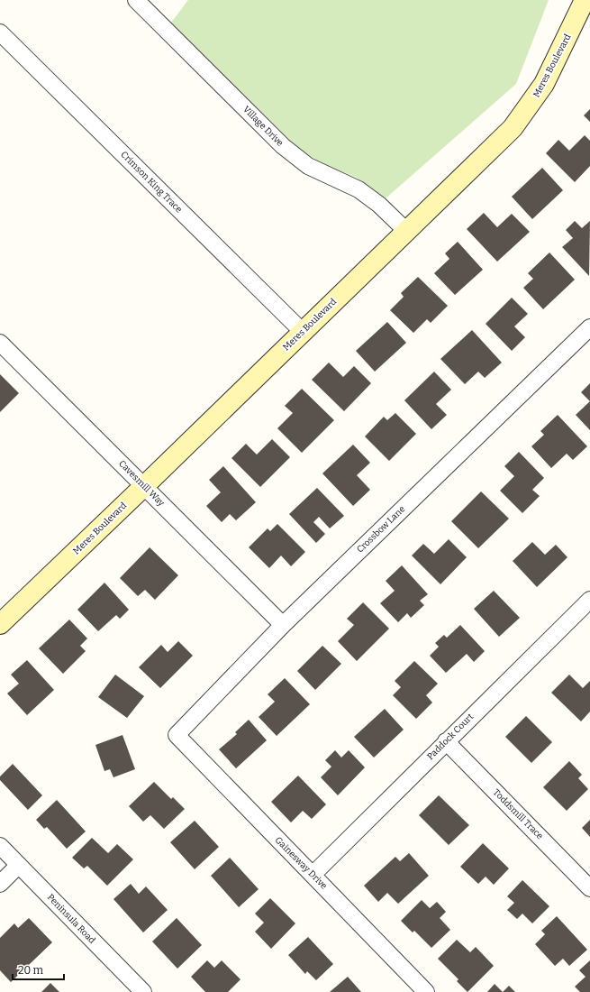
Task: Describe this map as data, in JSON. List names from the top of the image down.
{
  "streets": {
    "street": [
      "Meres Boulevard",
      "Village Drive",
      "Crimson King Trace",
      "Cavesmill Way",
      "Crossbow Lane",
      "Paddock Court",
      "Toddsmill Trace",
      "Gainesway Drive",
      "Peninsula Road"
    ]
  },
  "crossings": [
    ["Meres Boulevard", "Village Drive"],
    ["Meres Boulevard", "Crimson King Trace"],
    ["Meres Boulevard", "Cavesmill Way"],
    ["Cavesmill Way", "Crossbow Lane"],
    ["Crossbow Lane", "Gainesway Drive"],
    ["Paddock Court", "Toddsmill Trace"],
    ["Paddock Court", "Gainesway Drive"]
  ],
  "scale_bar": "20 m"
}
